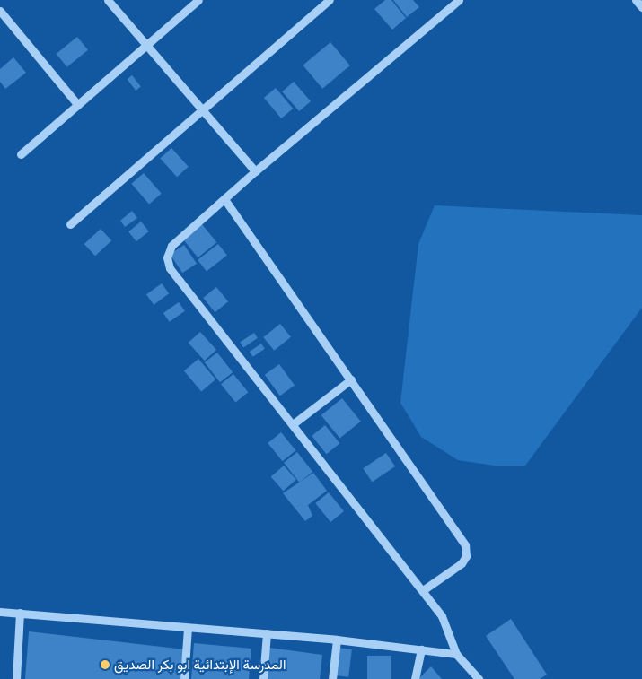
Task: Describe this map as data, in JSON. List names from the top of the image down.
{
  "places": ["المدرسة الإبتدائية ابو بكر الصديق"]
}
